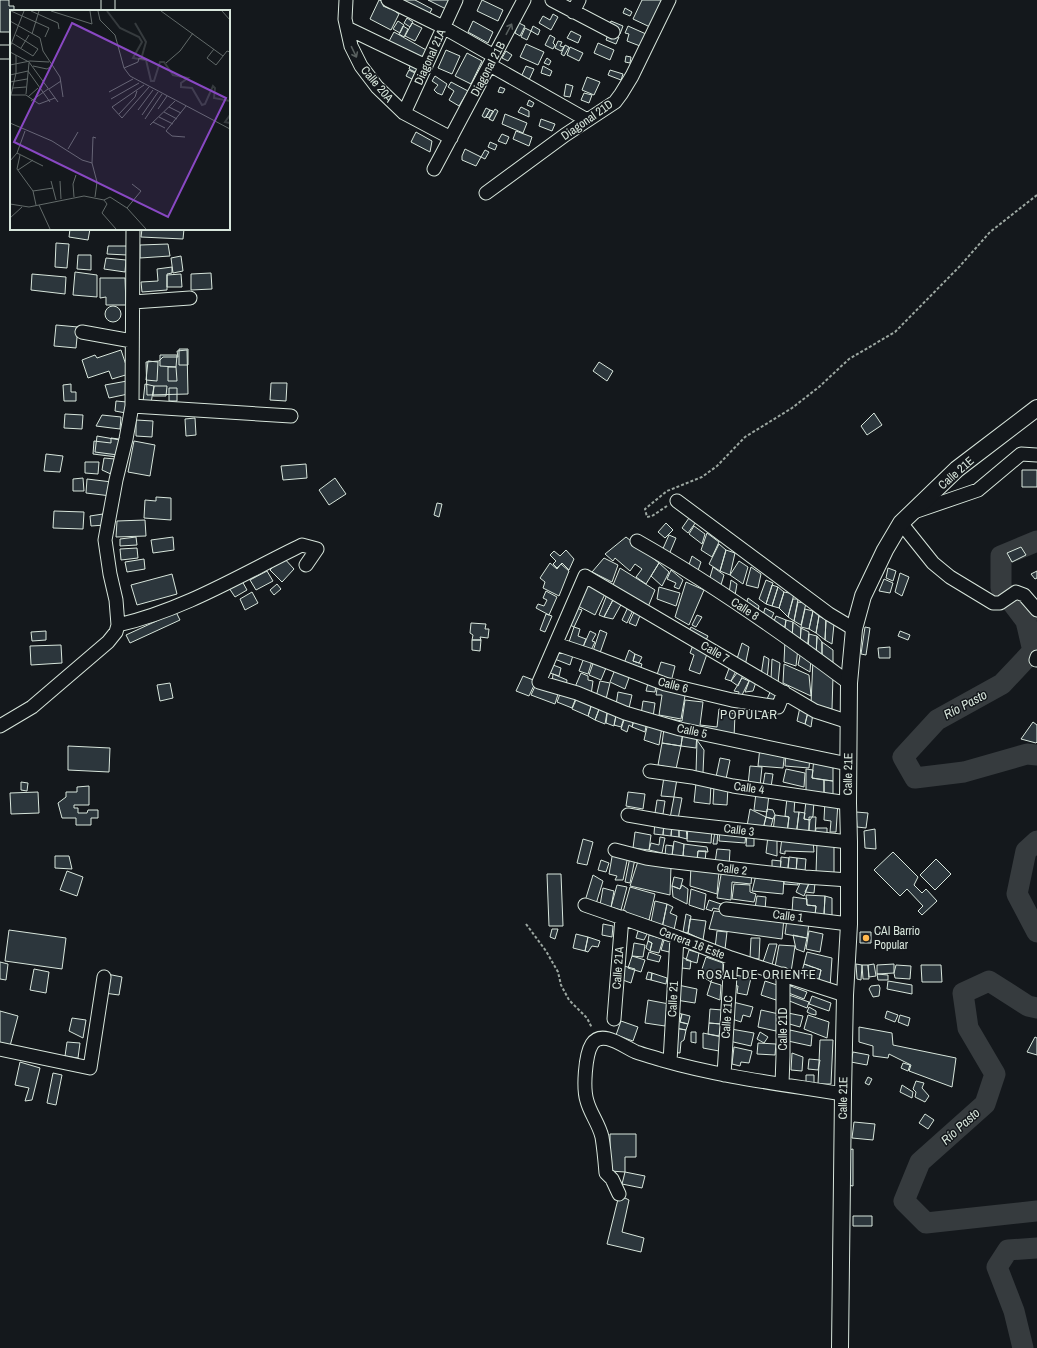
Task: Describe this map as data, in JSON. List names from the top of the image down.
{
  "streets": {
    "main road": ["Calle 21E"],
    "street": [
      "Diagonal 21A",
      "Diagonal 21B",
      "Calle 20A",
      "Diagonal 21D",
      "Calle 8",
      "Calle 7",
      "Calle 6",
      "Calle 5",
      "Calle 4",
      "Calle 3",
      "Calle 2",
      "Calle 1",
      "Carrera 16 Este",
      "Calle 21A",
      "Calle 21",
      "Calle 21C",
      "Calle 21D"
    ]
  },
  "crossings": [
    ["Diagonal 21A", "Calle 20A"],
    ["Diagonal 21B", "Calle 20A"],
    ["Calle 21E", "Calle 8"],
    ["Calle 21E", "Calle 7"],
    ["Calle 21E", "Calle 5"],
    ["Calle 21E", "Calle 4"],
    ["Calle 21E", "Calle 3"],
    ["Calle 21E", "Calle 2"],
    ["Calle 21E", "Calle 1"],
    ["Calle 21E", "Carrera 16 Este"],
    ["Calle 7", "Calle 6"],
    ["Calle 7", "Calle 5"],
    ["Calle 6", "Calle 5"],
    ["Carrera 16 Este", "Calle 21A"],
    ["Carrera 16 Este", "Calle 21"],
    ["Carrera 16 Este", "Calle 21C"],
    ["Carrera 16 Este", "Calle 21D"]
  ],
  "one_way": ["Diagonal 21B"],
  "districts": ["POPULAR", "ROSAL DE ORIENTE"],
  "water": ["Río Pasto"],
  "places": ["CAI Barrio Popular"]
}
